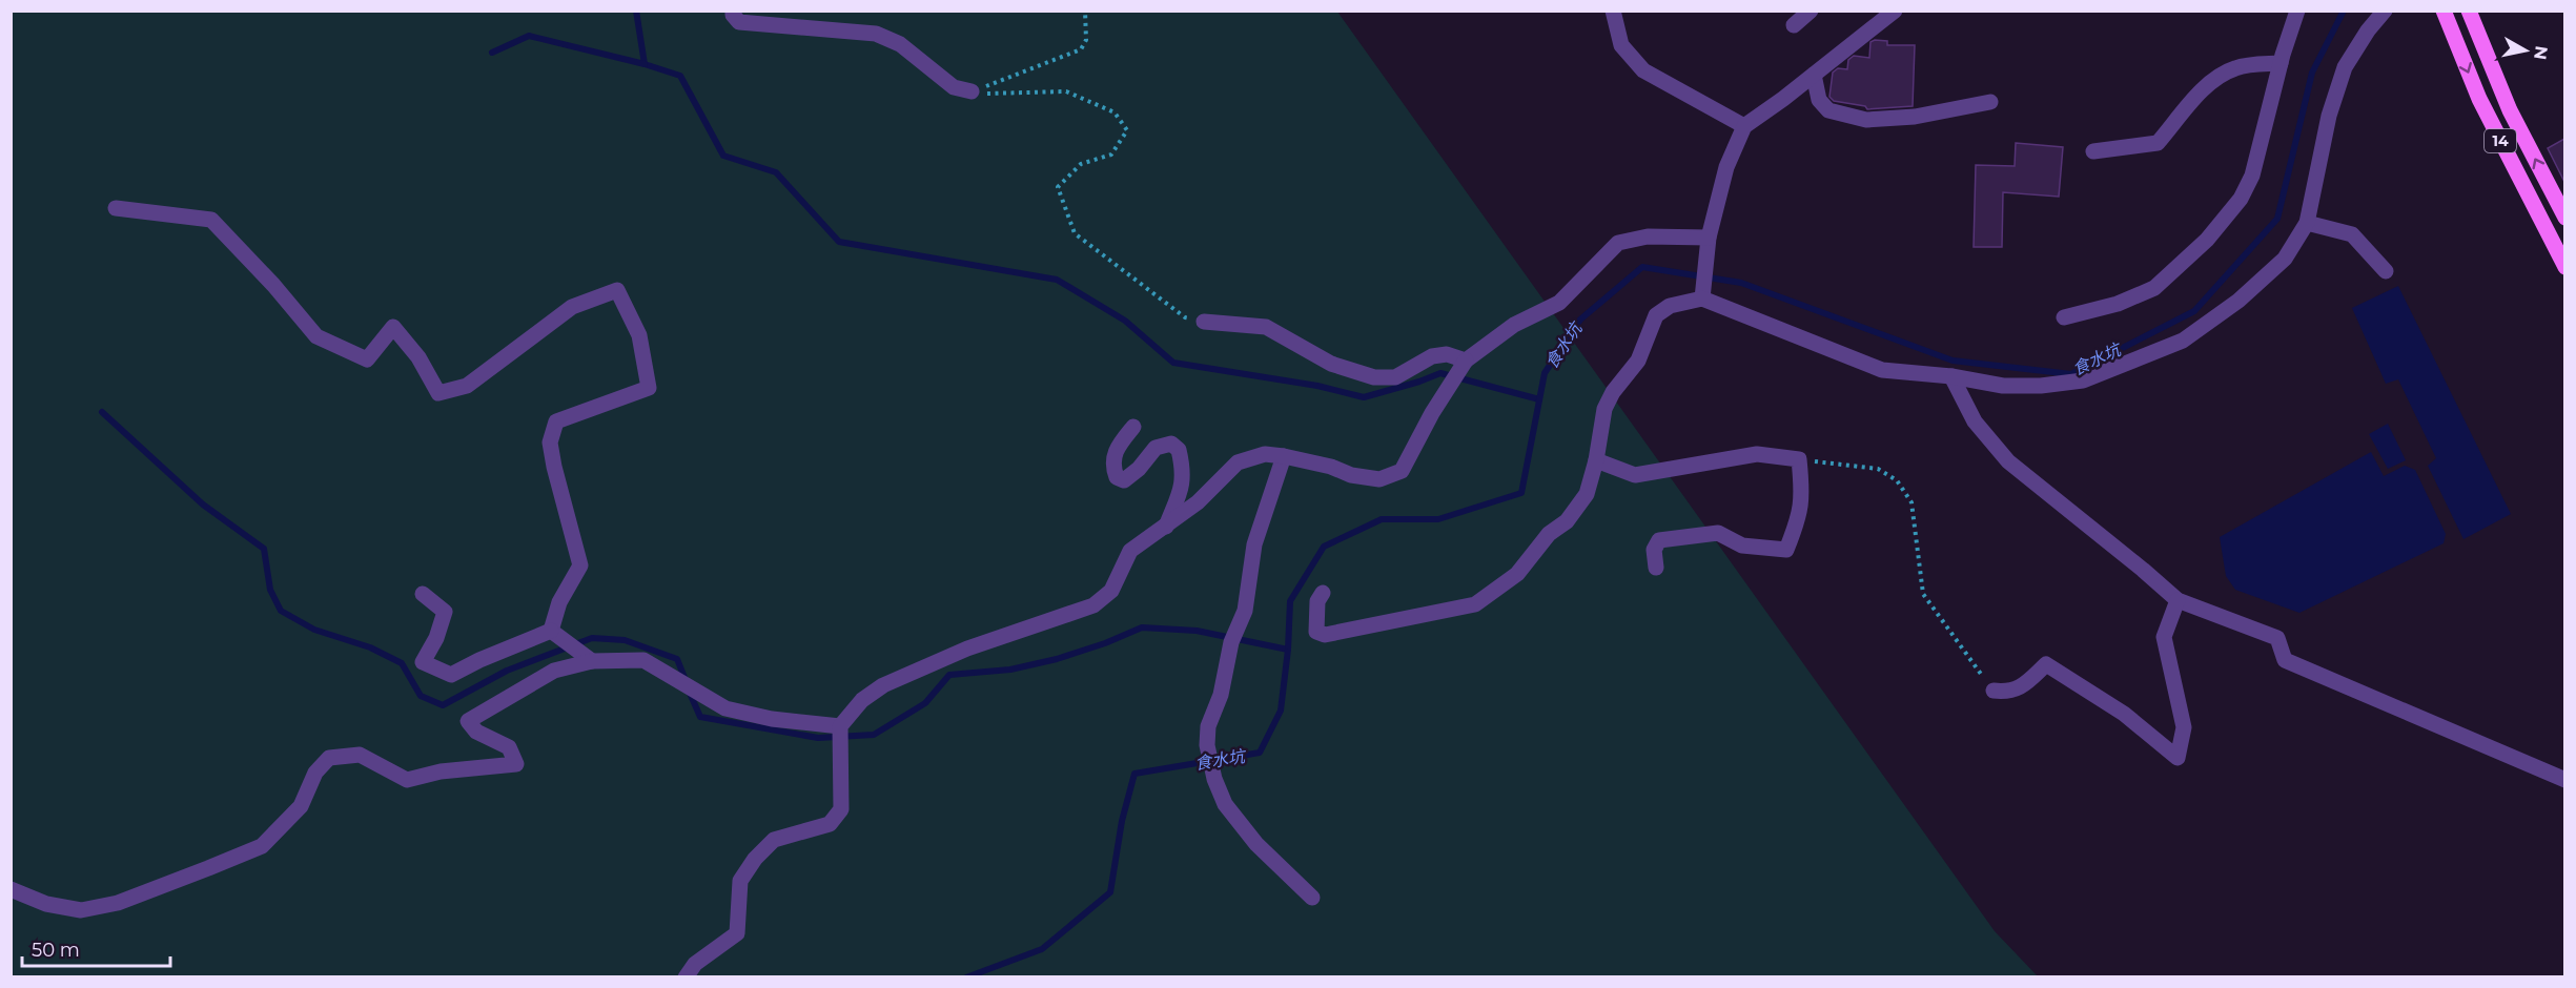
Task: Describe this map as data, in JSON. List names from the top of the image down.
{
  "streets": {
    "main road": ["14"]
  },
  "water": ["食水坑"],
  "scale_bar": "50 m",
  "north": "right"
}
